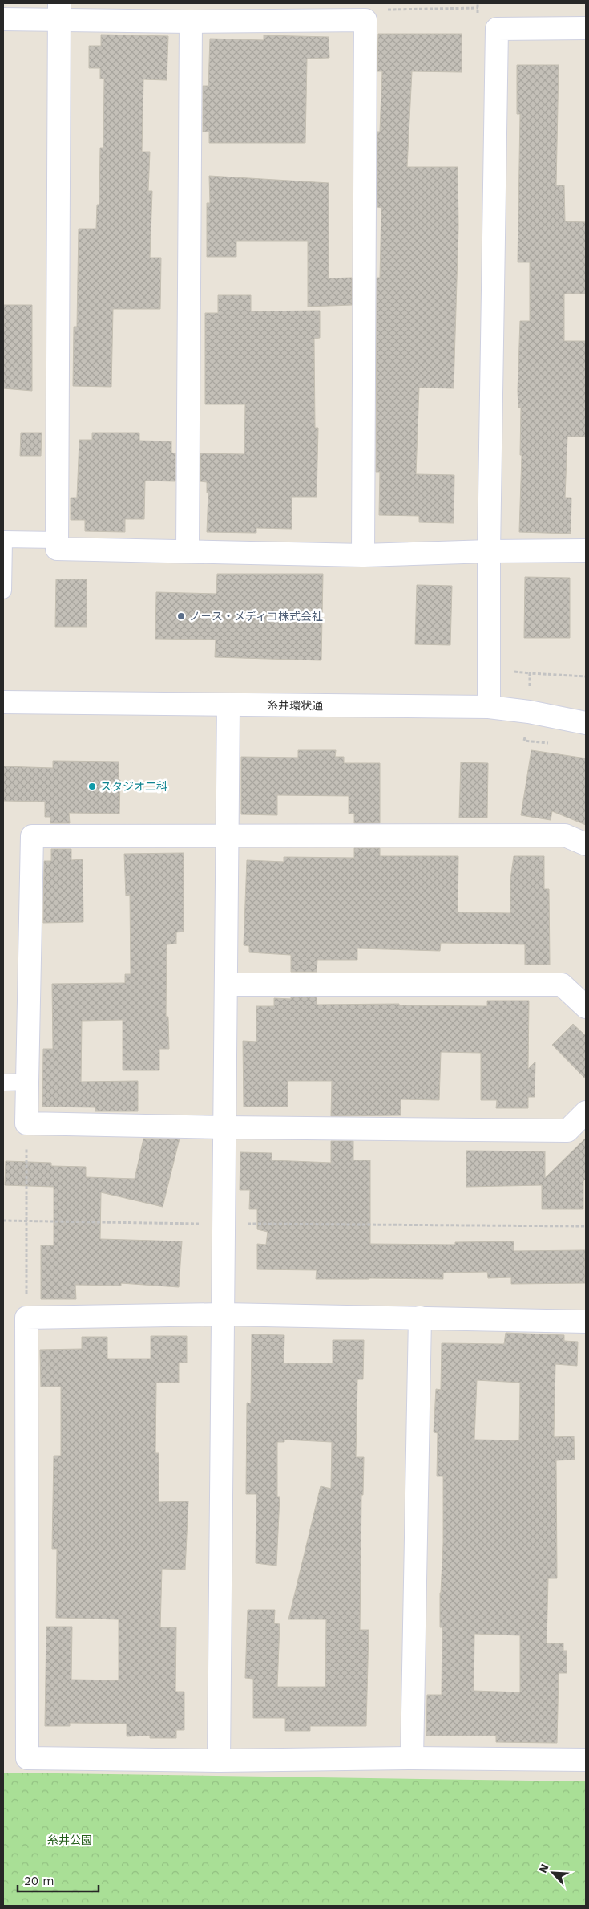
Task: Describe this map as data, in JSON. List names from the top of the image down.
{
  "streets": {
    "street": ["糸井環状通"]
  },
  "parks": ["糸井公園"],
  "places": ["ノ－ス・メディコ株式会社", "スタジオ二科"],
  "scale_bar": "20 m",
  "north": "top left"
}
